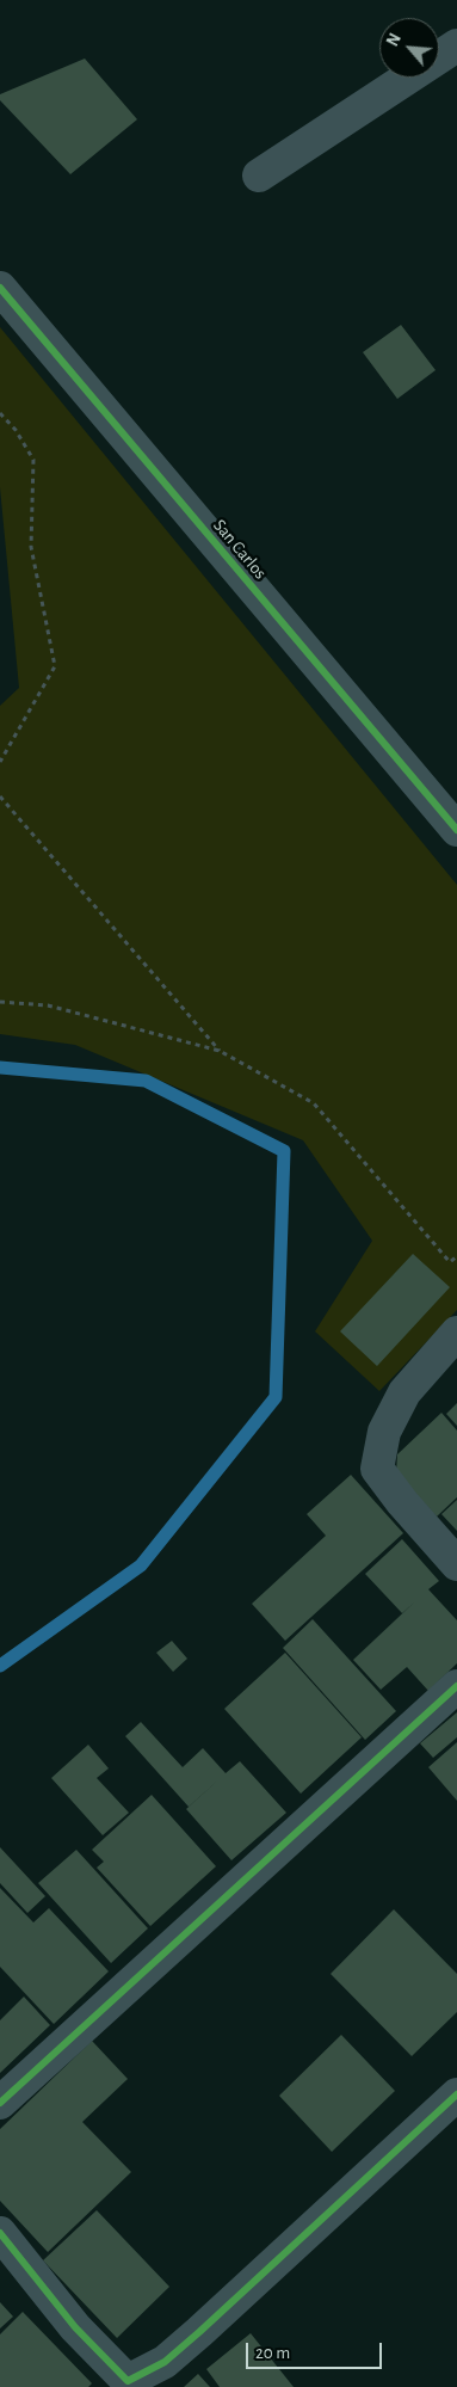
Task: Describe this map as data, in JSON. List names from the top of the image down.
{
  "streets": {
    "street": ["San Carlos"]
  },
  "scale_bar": "20 m",
  "north": "top left"
}
